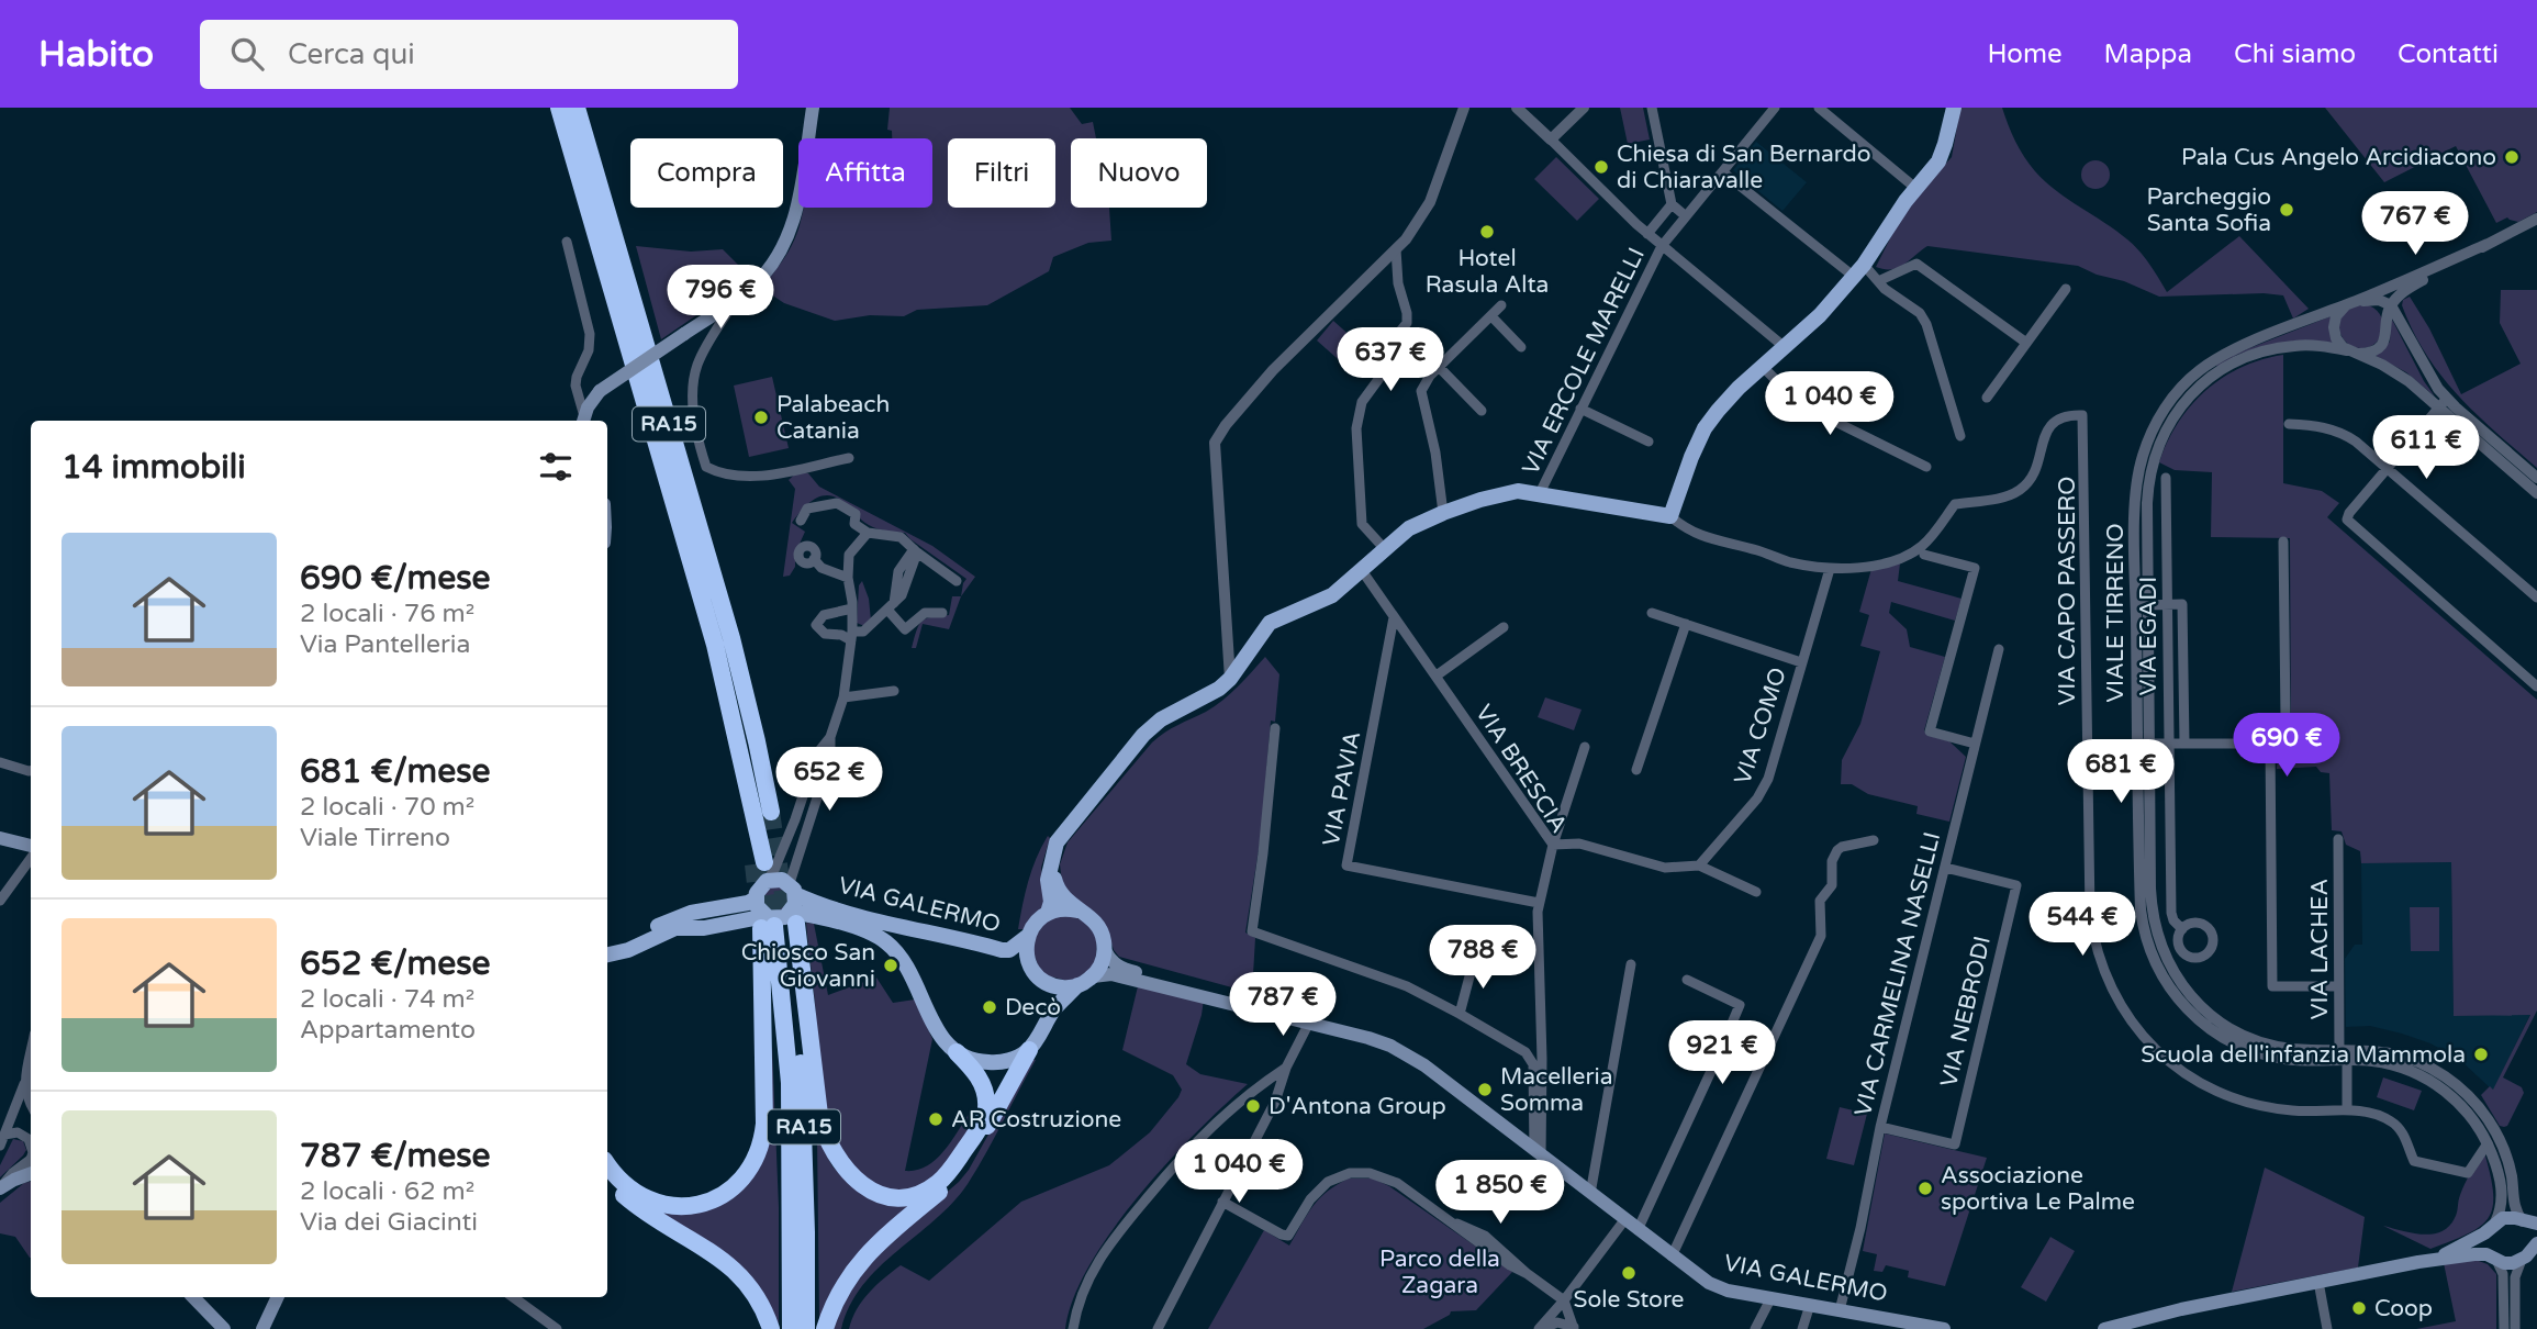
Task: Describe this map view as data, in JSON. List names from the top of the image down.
{
  "streets": {
    "highway": ["RA15"],
    "main road": ["VIA GALERMO"],
    "street": [
      "VIA ERCOLE MARELLI",
      "VIA CAPO PASSERO",
      "VIALE TIRRENO",
      "VIA EGADI",
      "VIA COMO",
      "VIA BRESCIA",
      "VIA PAVIA",
      "VIA LACHEA",
      "VIA CARMELINA NASELLI",
      "VIA NEBRODI"
    ]
  },
  "crossings": [
    ["RA15", "VIA GALERMO"],
    ["VIA CAPO PASSERO", "VIALE TIRRENO"],
    ["VIA CAPO PASSERO", "VIA COMO"],
    ["VIA CAPO PASSERO", "VIA LACHEA"],
    ["VIALE TIRRENO", "VIA LACHEA"],
    ["VIA BRESCIA", "VIA PAVIA"],
    ["VIA BRESCIA", "VIA GALERMO"],
    ["VIA GALERMO", "VIA CARMELINA NASELLI"],
    ["VIA CARMELINA NASELLI", "VIA NEBRODI"]
  ],
  "parks": ["Parco della Zagara"],
  "places": [
    "Pala Cus Angelo Arcidiacono",
    "Chiesa di San Bernardo di Chiaravalle",
    "Parcheggio Santa Sofia",
    "Hotel Rasula Alta",
    "Palabeach Catania",
    "Chiosco San Giovanni",
    "Decò",
    "Scuola dell'infanzia Mammola",
    "Macelleria Somma",
    "D'Antona Group",
    "AR Costruzione",
    "Associazione sportiva Le Palme",
    "Sole Store",
    "Coop"
  ],
  "page": {
    "header": "Habito",
    "search": "Cerca qui",
    "nav": [
      "Home",
      "Mappa",
      "Chi siamo",
      "Contatti"
    ],
    "chip": [
      "Compra",
      "Affitta",
      "Filtri",
      "Nuovo"
    ],
    "price": [
      "767 €",
      "796 €",
      "637 €",
      "1 040 €",
      "611 €",
      "690 €",
      "681 €",
      "652 €",
      "544 €",
      "788 €",
      "787 €",
      "921 €",
      "1 040 €",
      "1 850 €"
    ],
    "heading": "14 immobili",
    "list": [
      {
        "name": "690 €/mese",
        "note": "2 locali · 76 m² · Via Pantelleria"
      },
      {
        "name": "681 €/mese",
        "note": "2 locali · 70 m² · Viale Tirreno"
      },
      {
        "name": "652 €/mese",
        "note": "2 locali · 74 m² · Appartamento"
      },
      {
        "name": "787 €/mese",
        "note": "2 locali · 62 m² · Via dei Giacinti"
      }
    ]
  }
}
